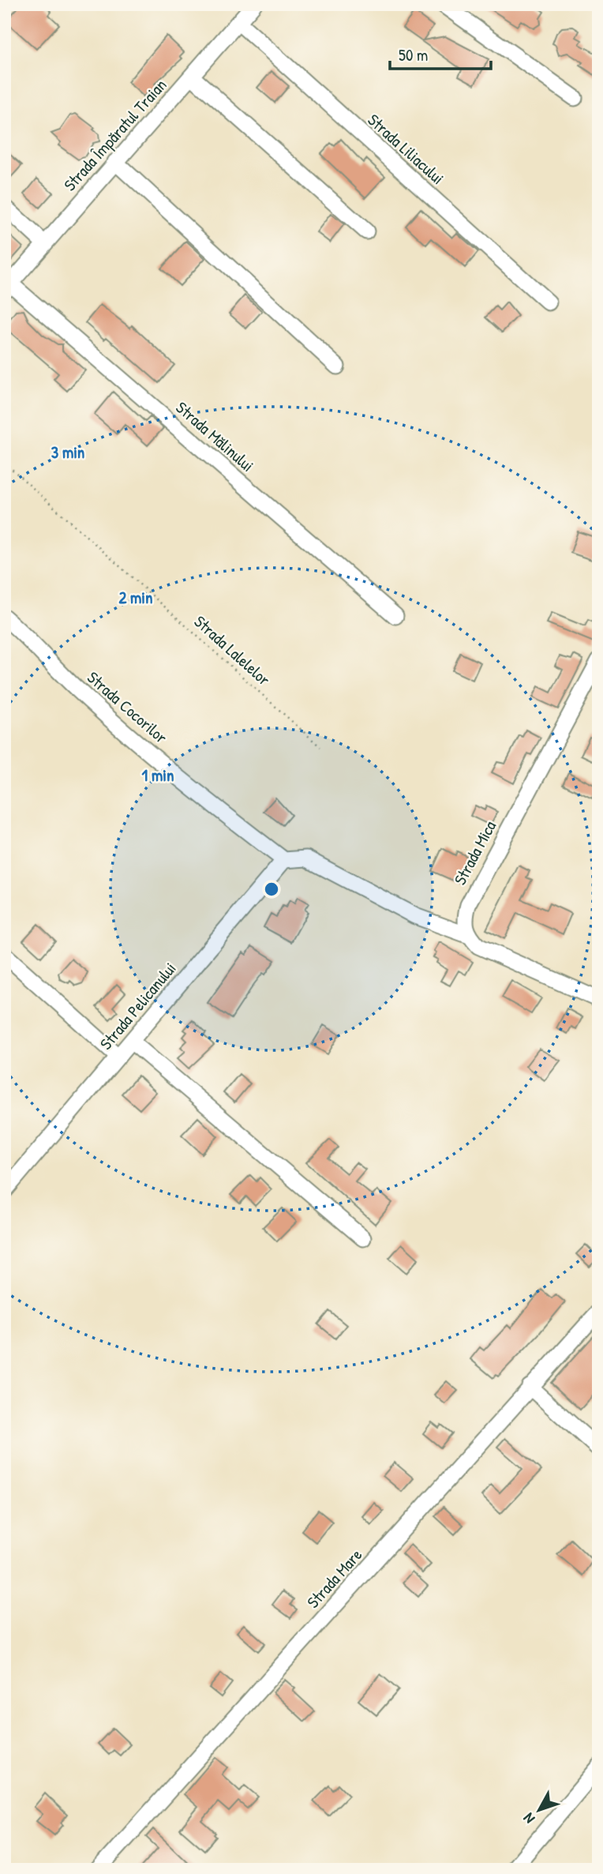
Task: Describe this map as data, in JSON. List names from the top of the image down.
{
  "streets": {
    "street": [
      "Strada Împăratul Traian",
      "Strada Liliacului",
      "Strada Mălinului",
      "Strada Cocorilor",
      "Strada Mica",
      "Strada Pelicanului",
      "Strada Mare"
    ],
    "path": ["Strada Lalelelor"]
  },
  "crossings": [
    ["Strada Împăratul Traian", "Strada Liliacului"],
    ["Strada Împăratul Traian", "Strada Mălinului"],
    ["Strada Cocorilor", "Strada Pelicanului"]
  ],
  "scale_bar": "50 m",
  "north": "bottom left",
  "rings": ["3 min", "2 min", "1 min"]
}
